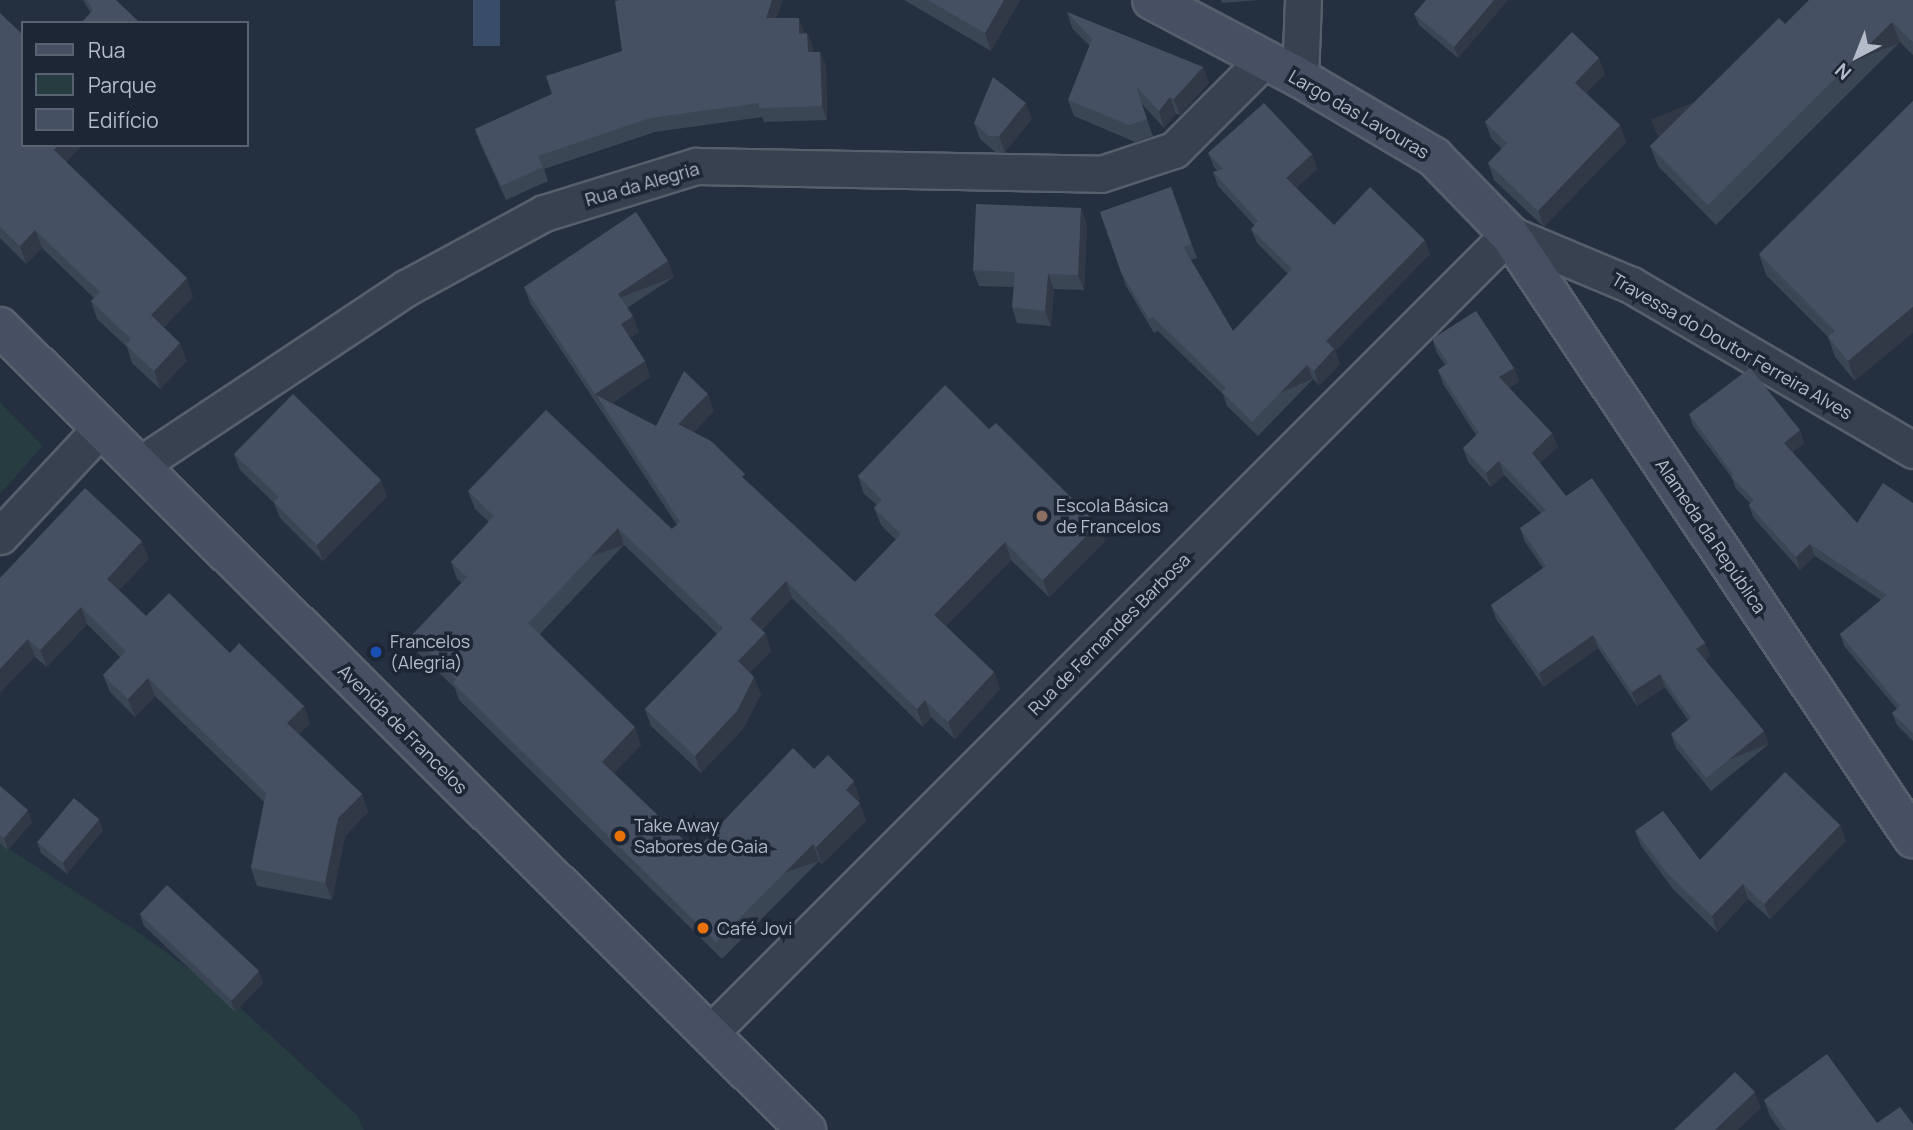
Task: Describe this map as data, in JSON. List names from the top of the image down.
{
  "streets": {
    "street": [
      "Largo das Lavouras",
      "Rua da Alegria",
      "Travessa do Doutor Ferreira Alves",
      "Alameda da República",
      "Rua de Fernandes Barbosa",
      "Avenida de Francelos"
    ]
  },
  "crossings": [
    ["Largo das Lavouras", "Rua da Alegria"],
    ["Largo das Lavouras", "Travessa do Doutor Ferreira Alves"],
    ["Largo das Lavouras", "Alameda da República"],
    ["Largo das Lavouras", "Rua de Fernandes Barbosa"],
    ["Rua da Alegria", "Avenida de Francelos"],
    ["Travessa do Doutor Ferreira Alves", "Alameda da República"],
    ["Travessa do Doutor Ferreira Alves", "Rua de Fernandes Barbosa"],
    ["Alameda da República", "Rua de Fernandes Barbosa"],
    ["Rua de Fernandes Barbosa", "Avenida de Francelos"]
  ],
  "places": [
    "Escola Básica de Francelos",
    "Francelos (Alegria)",
    "Take Away Sabores de Gaia",
    "Café Jovi"
  ],
  "legend": ["Rua", "Parque", "Edifício"],
  "north": "bottom left"
}
